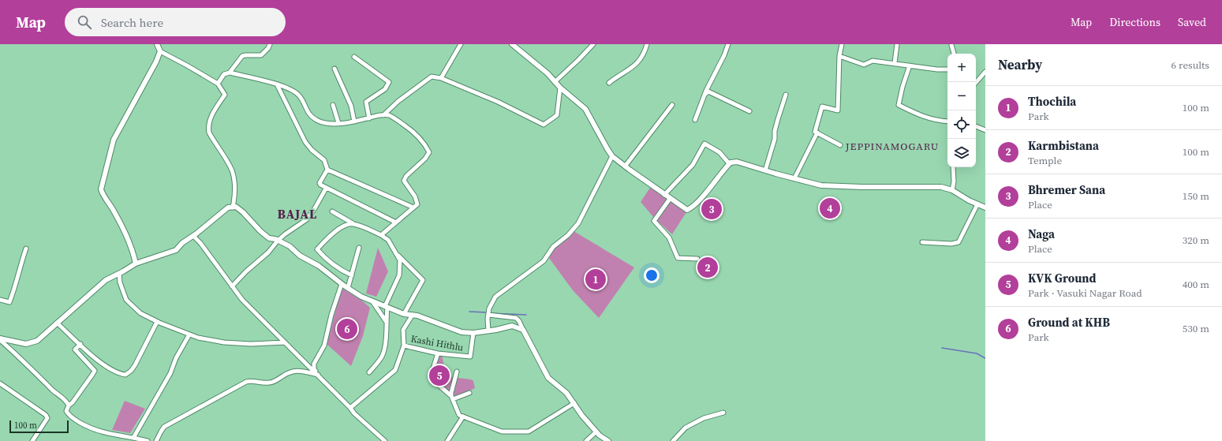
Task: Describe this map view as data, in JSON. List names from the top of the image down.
{
  "streets": {
    "street": ["Kashi Hithlu"]
  },
  "districts": ["JEPPINAMOGARU", "BAJAL"],
  "scale_bar": "100 m",
  "page": {
    "header": "Map",
    "search": "Search here",
    "nav": ["Map", "Directions", "Saved"],
    "heading": ["Nearby", "6 results"],
    "map_buttons": ["+", "−"],
    "list": [
      {
        "mark": "1",
        "name": "Thochila",
        "note": "Park",
        "value": "100 m"
      },
      {
        "mark": "2",
        "name": "Karmbistana",
        "note": "Temple",
        "value": "100 m"
      },
      {
        "mark": "3",
        "name": "Bhremer Sana",
        "note": "Place",
        "value": "150 m"
      },
      {
        "mark": "4",
        "name": "Naga",
        "note": "Place",
        "value": "320 m"
      },
      {
        "mark": "5",
        "name": "KVK Ground",
        "note": "Park · Vasuki Nagar Road",
        "value": "400 m"
      },
      {
        "mark": "6",
        "name": "Ground at KHB",
        "note": "Park",
        "value": "530 m"
      }
    ],
    "pins": [
      "4",
      "3",
      "2",
      "1",
      "6",
      "5"
    ],
    "scale": "100 m"
  }
}
